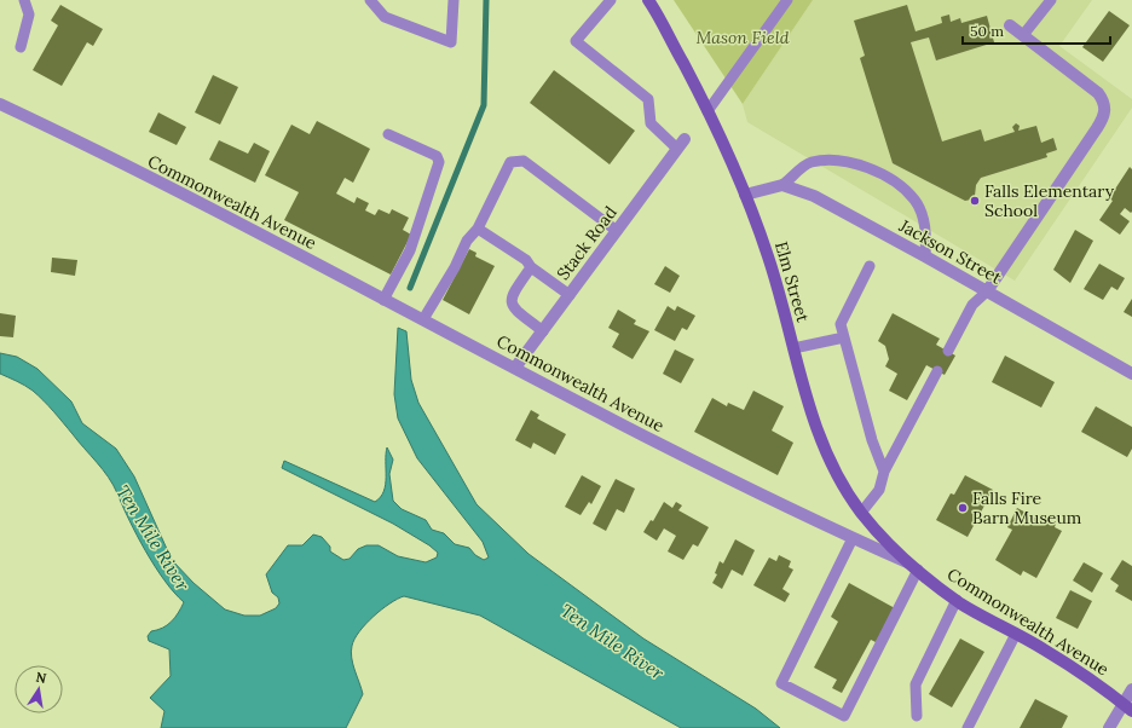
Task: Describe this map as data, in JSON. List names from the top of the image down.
{
  "streets": {
    "main road": ["Commonwealth Avenue", "Elm Street"],
    "street": ["Stack Road", "Jackson Street"]
  },
  "crossings": [
    ["Commonwealth Avenue", "Stack Road"],
    ["Commonwealth Avenue", "Elm Street"]
  ],
  "water": ["Ten Mile River"],
  "parks": ["Mason Field"],
  "places": ["Falls Elementary School", "Falls Fire Barn Museum"],
  "scale_bar": "50 m",
  "north": "top"
}
